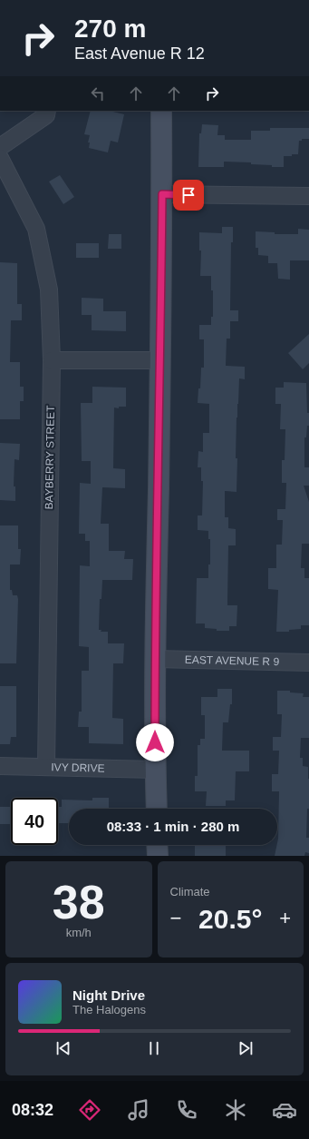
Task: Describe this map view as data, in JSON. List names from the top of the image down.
{
  "streets": {
    "street": ["BAYBERRY STREET", "EAST AVENUE R 9", "IVY DRIVE"]
  },
  "crossings": [
    ["BAYBERRY STREET", "IVY DRIVE"]
  ],
  "page": {
    "turn": ["270 m", "East Avenue R 12"],
    "limit": "40",
    "trip": "08:33 · 1 min · 280 m",
    "tile": [
      ["38", "km/h"],
      "Climate"
    ],
    "heat": ["−", "20.5°", "+"],
    "song": ["Night Drive", "The Halogens"],
    "tabs": "08:32"
  }
}
